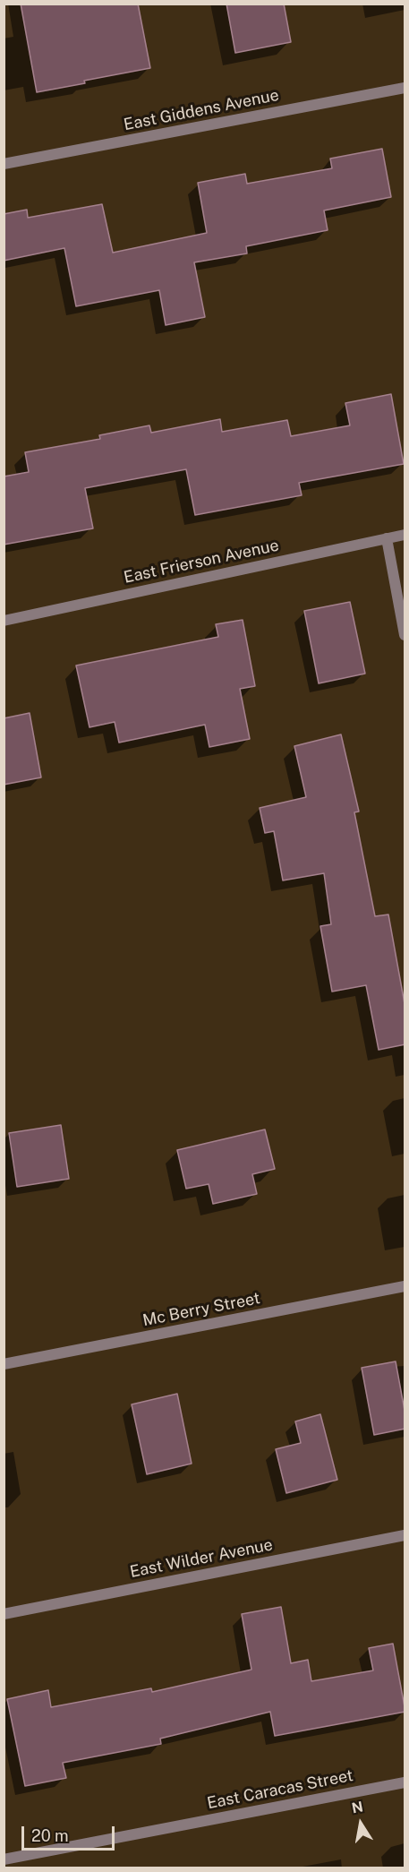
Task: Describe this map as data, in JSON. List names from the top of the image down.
{
  "streets": {
    "street": [
      "East Giddens Avenue",
      "East Frierson Avenue",
      "Mc Berry Street",
      "East Wilder Avenue",
      "East Caracas Street"
    ]
  },
  "scale_bar": "20 m",
  "north": "top"
}
